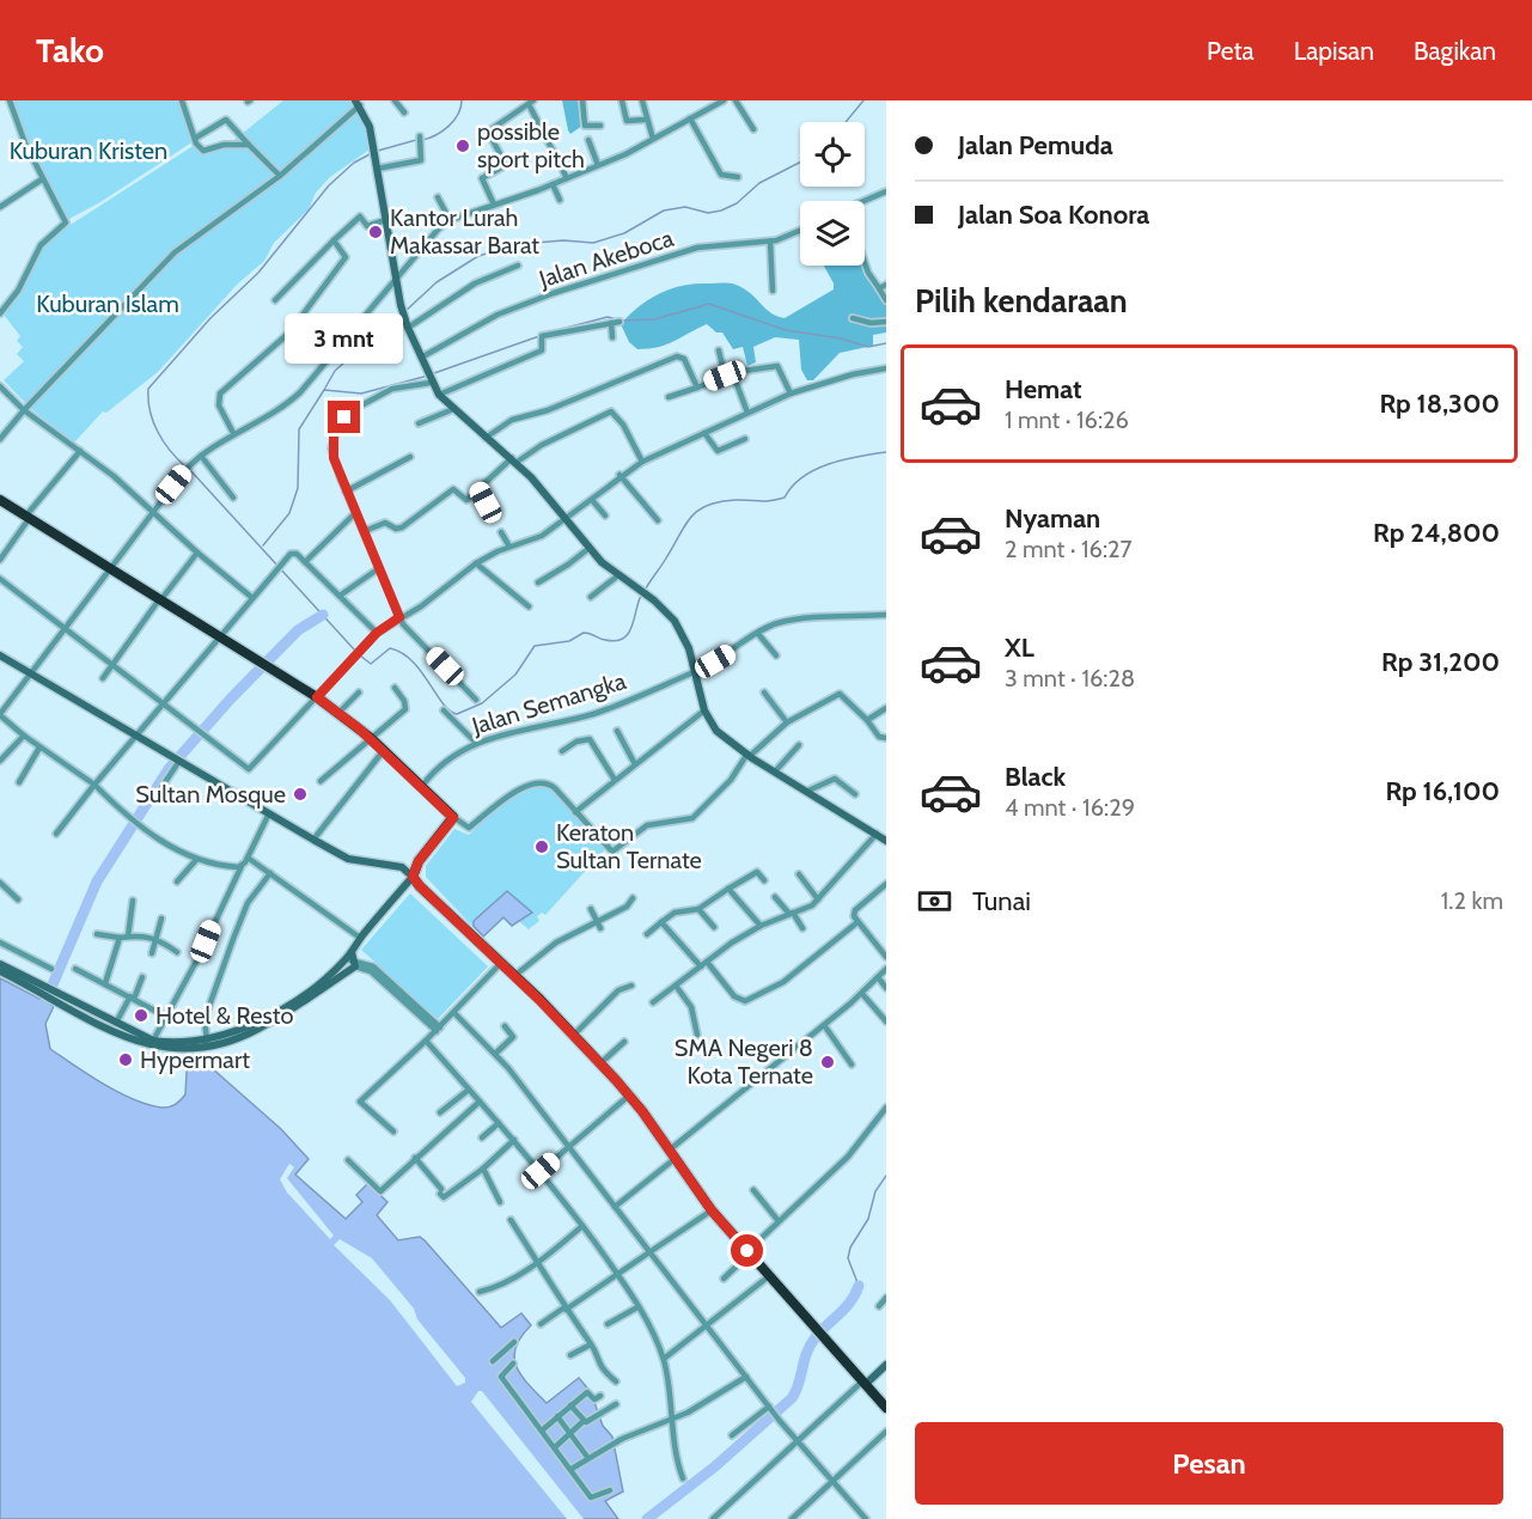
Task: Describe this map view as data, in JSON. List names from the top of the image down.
{
  "streets": {
    "street": ["Jalan Akeboca", "Jalan Semangka"]
  },
  "parks": ["Kuburan Kristen", "Kuburan Islam"],
  "places": [
    "possible sport pitch",
    "Kantor Lurah Makassar Barat",
    "Sultan Mosque",
    "Keraton Sultan Ternate",
    "Hotel & Resto",
    "Hypermart",
    "SMA Negeri 8 Kota Ternate"
  ],
  "page": {
    "header": "Tako",
    "nav": ["Peta", "Lapisan", "Bagikan"],
    "banner": ["Jalan Pemuda", "Jalan Soa Konora"],
    "heading": "Pilih kendaraan",
    "bubble": "3 mnt",
    "list": [
      {
        "name": "Hemat",
        "note": "1 mnt · 16:26",
        "value": "Rp 18,300"
      },
      {
        "name": "Nyaman",
        "note": "2 mnt · 16:27",
        "value": "Rp 24,800"
      },
      {
        "name": "XL",
        "note": "3 mnt · 16:28",
        "value": "Rp 31,200"
      },
      {
        "name": "Black",
        "note": "4 mnt · 16:29",
        "value": "Rp 16,100"
      }
    ],
    "pay": ["Tunai", "1.2 km"],
    "buttons": "Pesan"
  }
}
